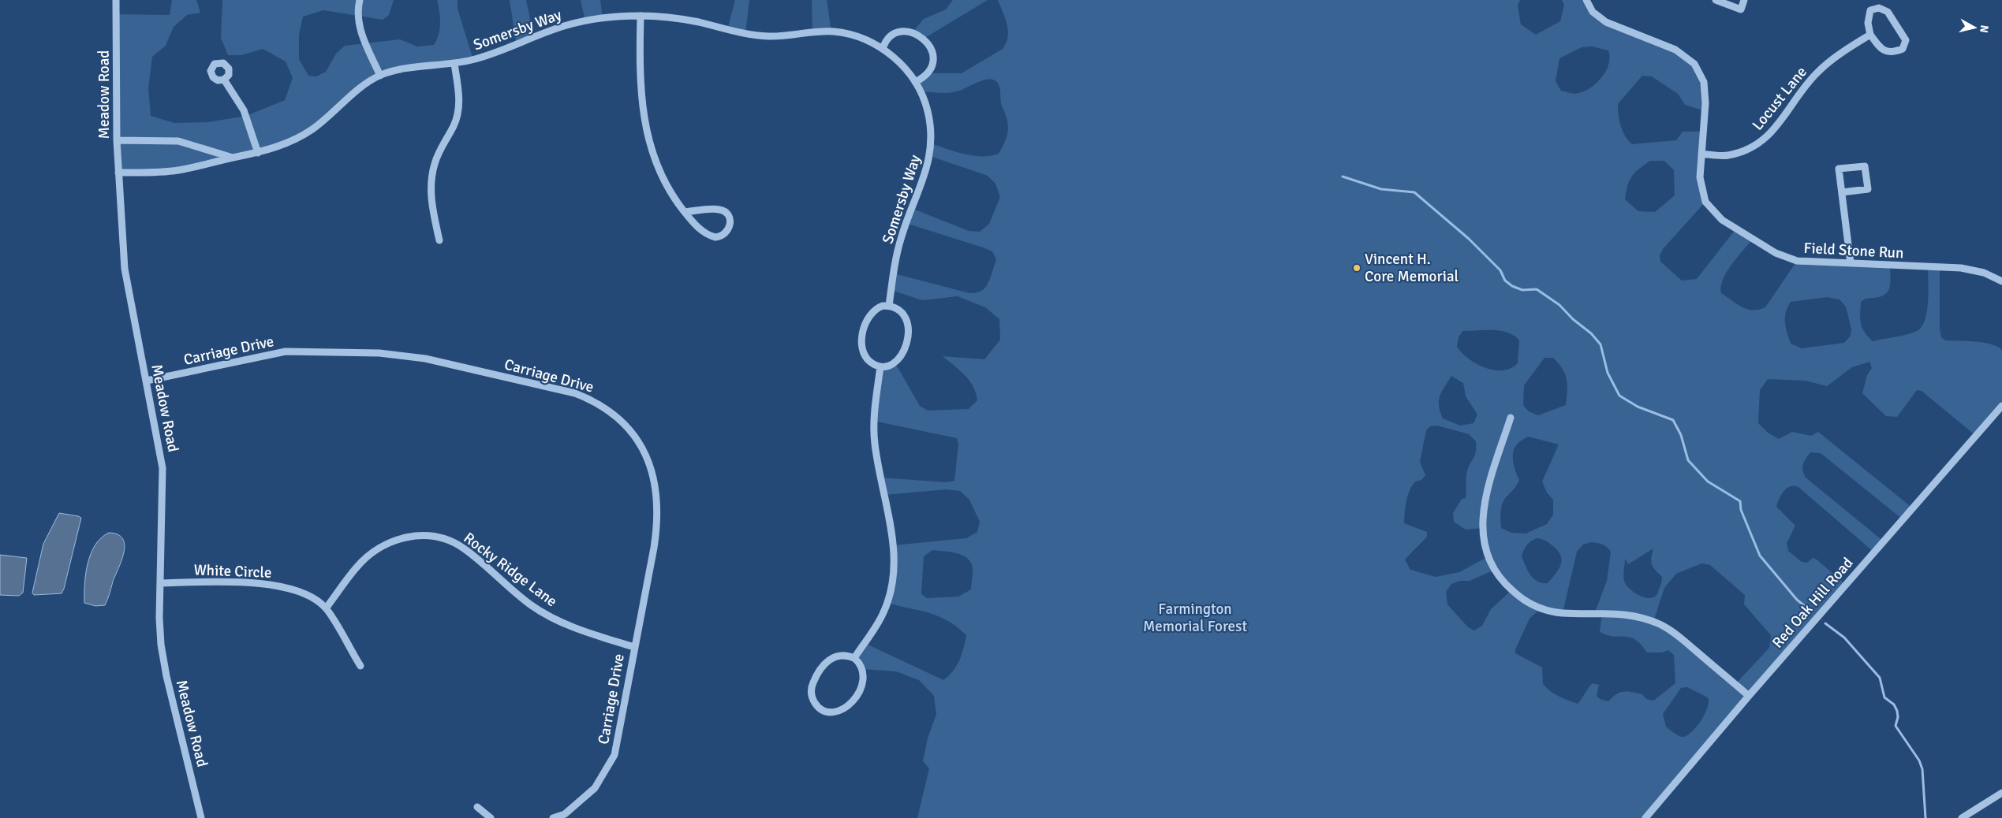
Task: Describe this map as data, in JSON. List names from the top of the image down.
{
  "streets": {
    "street": [
      "Somersby Way",
      "Meadow Road",
      "Locust Lane",
      "Field Stone Run",
      "Carriage Drive",
      "Rocky Ridge Lane",
      "White Circle",
      "Red Oak Hill Road"
    ]
  },
  "crossings": [
    ["Somersby Way", "Meadow Road"],
    ["Meadow Road", "Carriage Drive"],
    ["Meadow Road", "White Circle"],
    ["Locust Lane", "Field Stone Run"],
    ["Carriage Drive", "Rocky Ridge Lane"],
    ["Rocky Ridge Lane", "White Circle"]
  ],
  "parks": ["Farmington Memorial Forest"],
  "places": ["Vincent H. Core Memorial"],
  "north": "right"
}
